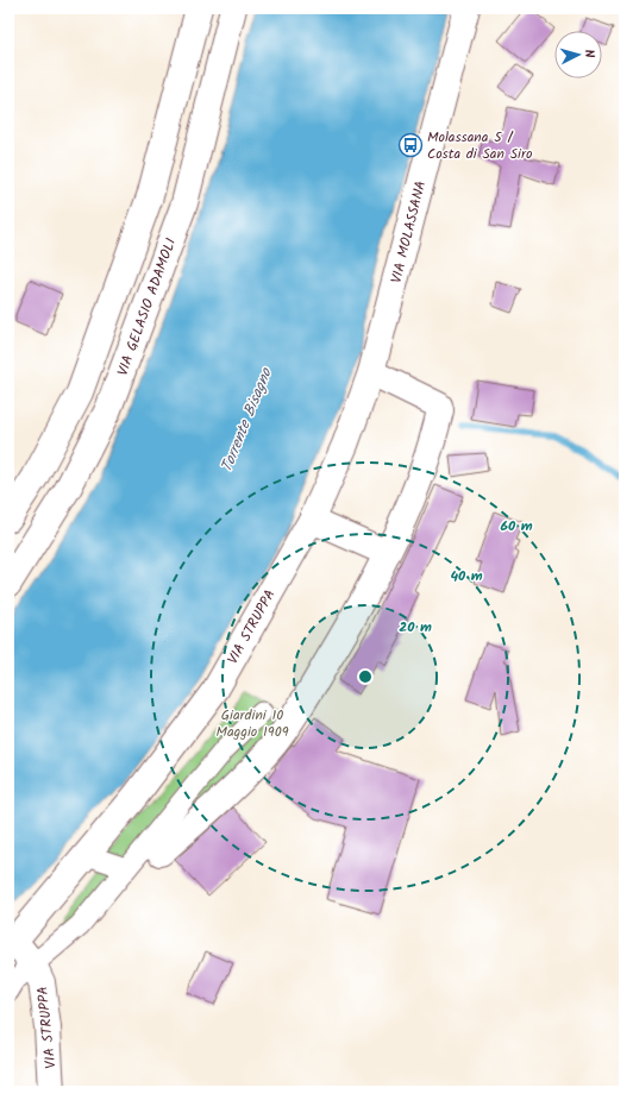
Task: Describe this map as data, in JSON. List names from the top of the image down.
{
  "streets": {
    "main road": ["VIA MOLASSANA", "VIA GELASIO ADAMOLI", "VIA STRUPPA"]
  },
  "crossings": [
    ["VIA MOLASSANA", "VIA STRUPPA"]
  ],
  "water": ["Torrente Bisagno"],
  "parks": ["Giardini 10 Maggio 1909"],
  "places": {
    "bus stop": ["Molassana 5 / Costa di San Siro"]
  },
  "north": "right",
  "rings": ["60 m", "40 m", "20 m"]
}
